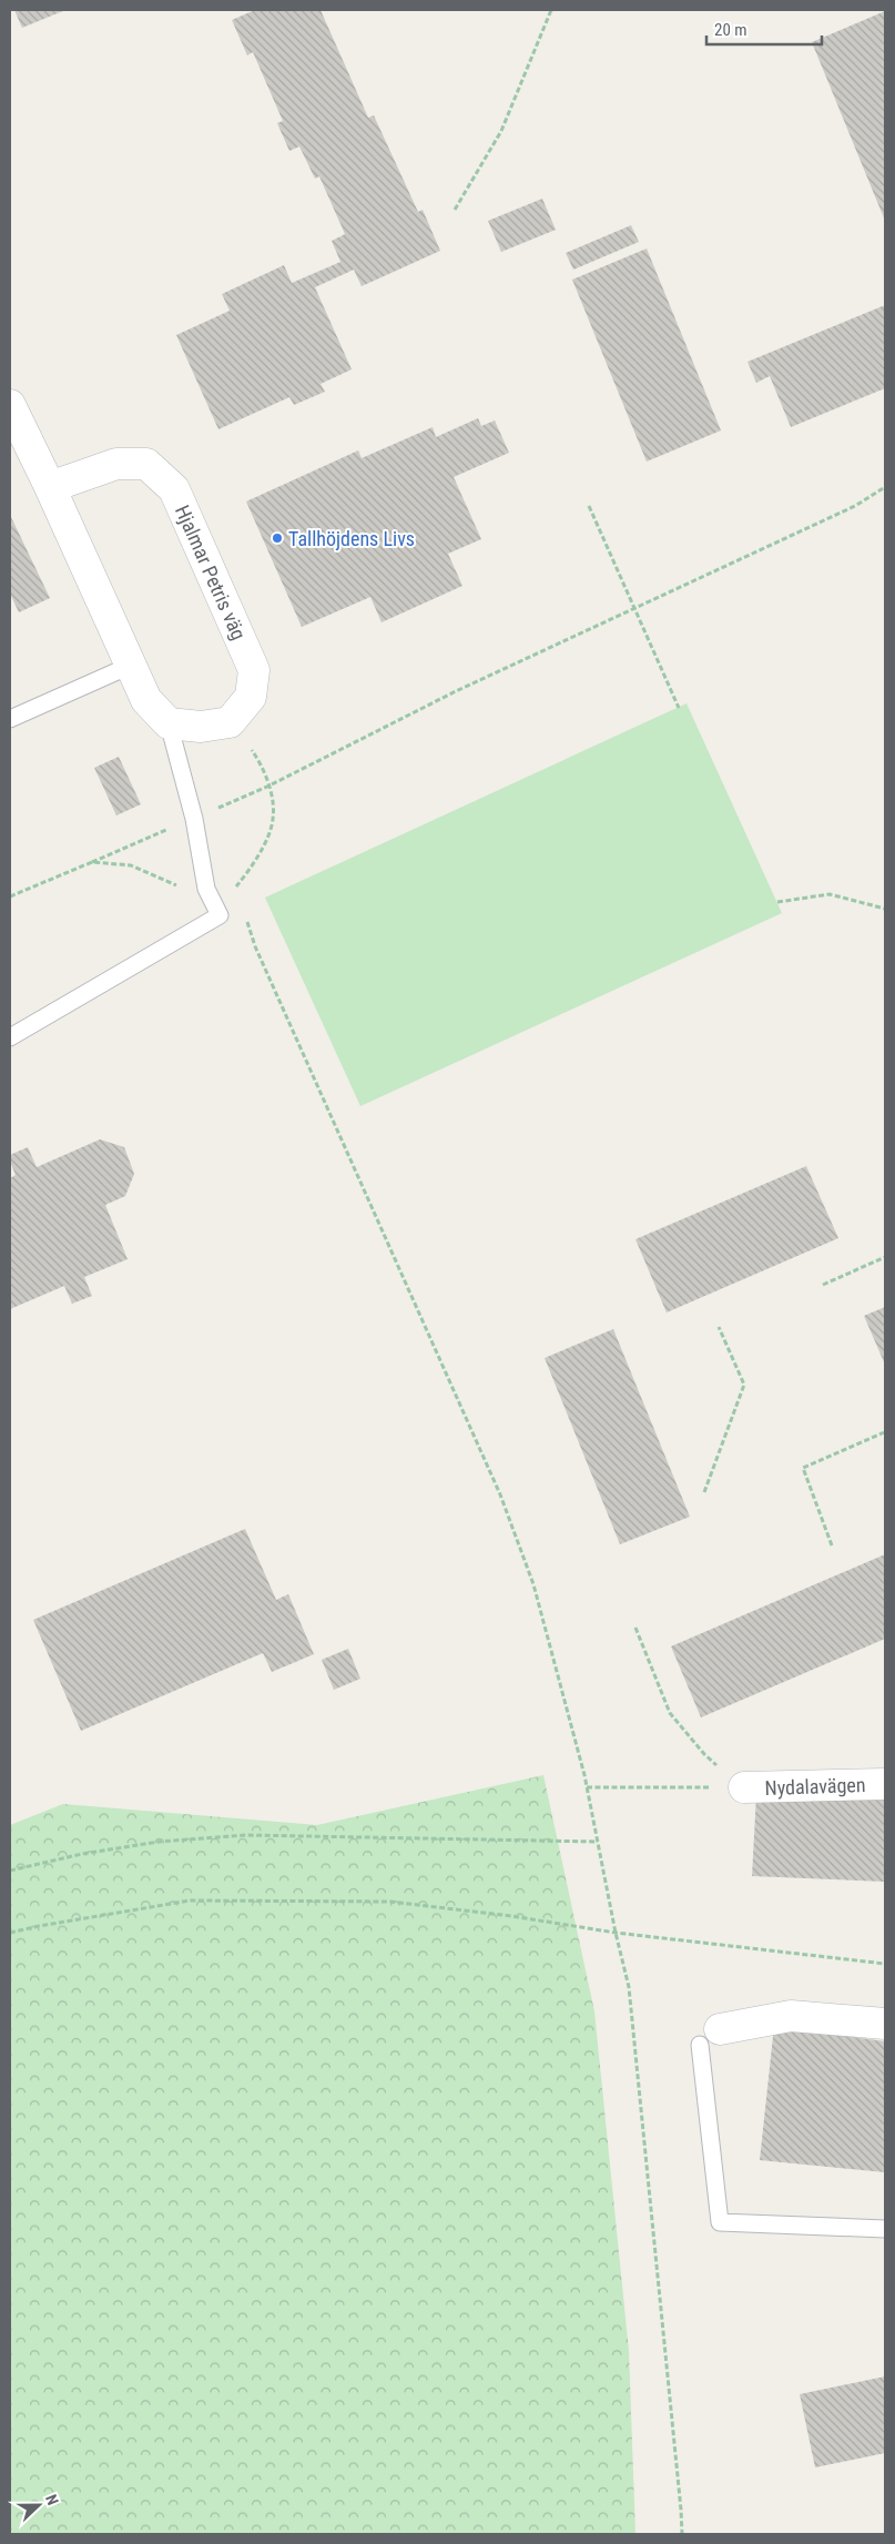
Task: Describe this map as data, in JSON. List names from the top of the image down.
{
  "streets": {
    "street": ["Hjalmar Petris väg", "Nydalavägen"]
  },
  "places": ["Tallhöjdens Livs"],
  "scale_bar": "20 m",
  "north": "right"
}
